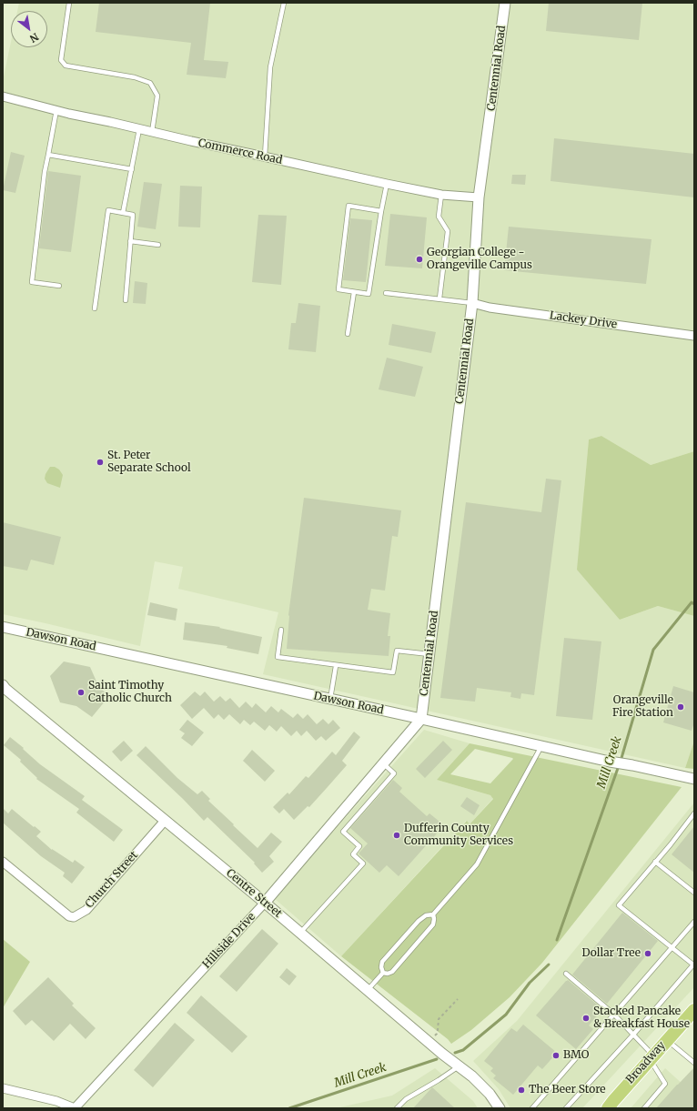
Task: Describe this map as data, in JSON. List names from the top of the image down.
{
  "streets": {
    "main road": ["Broadway"],
    "street": [
      "Centennial Road",
      "Commerce Road",
      "Lackey Drive",
      "Dawson Road",
      "Church Street",
      "Centre Street",
      "Hillside Drive"
    ]
  },
  "crossings": [
    ["Centennial Road", "Commerce Road"],
    ["Centennial Road", "Lackey Drive"],
    ["Centennial Road", "Dawson Road"],
    ["Centennial Road", "Hillside Drive"],
    ["Dawson Road", "Hillside Drive"],
    ["Church Street", "Centre Street"],
    ["Centre Street", "Hillside Drive"]
  ],
  "water": ["Mill Creek"],
  "places": [
    "Georgian College - Orangeville Campus",
    "St. Peter Separate School",
    "Saint Timothy Catholic Church",
    "Orangeville Fire Station",
    "Dufferin County Community Services",
    "Dollar Tree",
    "Stacked Pancake & Breakfast House",
    "BMO",
    "The Beer Store"
  ],
  "north": "bottom right"
}
